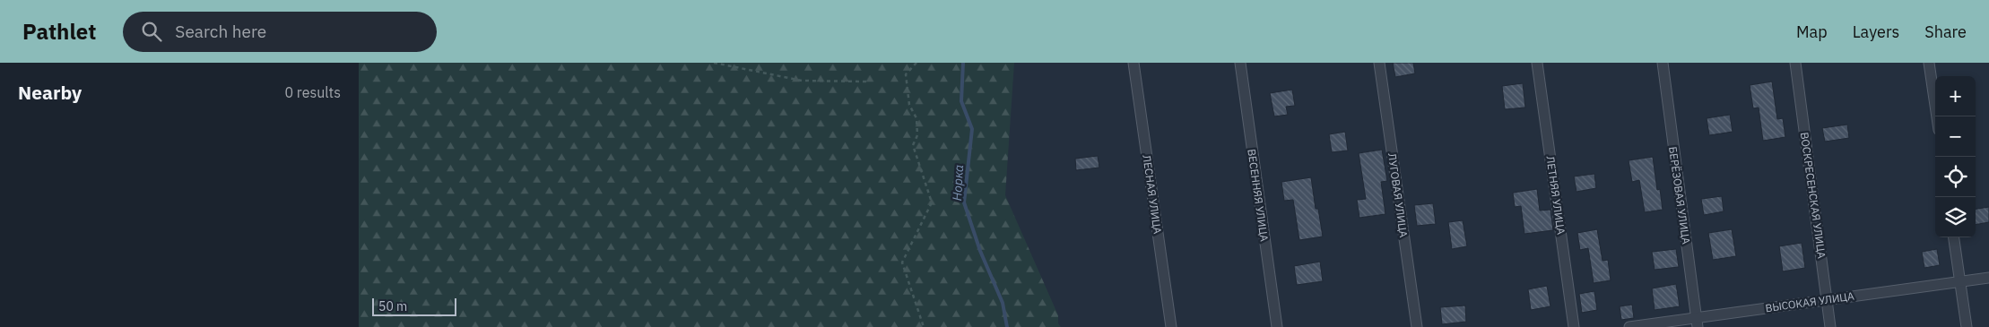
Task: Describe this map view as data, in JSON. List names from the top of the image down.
{
  "streets": {
    "street": [
      "ЛЕСНАЯ УЛИЦА",
      "ВЕСЕННЯЯ УЛИЦА",
      "ЛУГОВАЯ УЛИЦА",
      "ЛЕТНЯЯ УЛИЦА",
      "БЕРЁЗОВАЯ УЛИЦА",
      "ВОСКРЕСЕНСКАЯ УЛИЦА",
      "ВЫСОКАЯ УЛИЦА"
    ]
  },
  "crossings": [
    ["БЕРЁЗОВАЯ УЛИЦА", "ВЫСОКАЯ УЛИЦА"],
    ["ВОСКРЕСЕНСКАЯ УЛИЦА", "ВЫСОКАЯ УЛИЦА"]
  ],
  "water": ["Норка"],
  "scale_bar": "50 m",
  "page": {
    "header": "Pathlet",
    "search": "Search here",
    "nav": ["Map", "Layers", "Share"],
    "heading": ["Nearby", "0 results"],
    "map_buttons": ["+", "−"],
    "scale": "50 m"
  }
}
